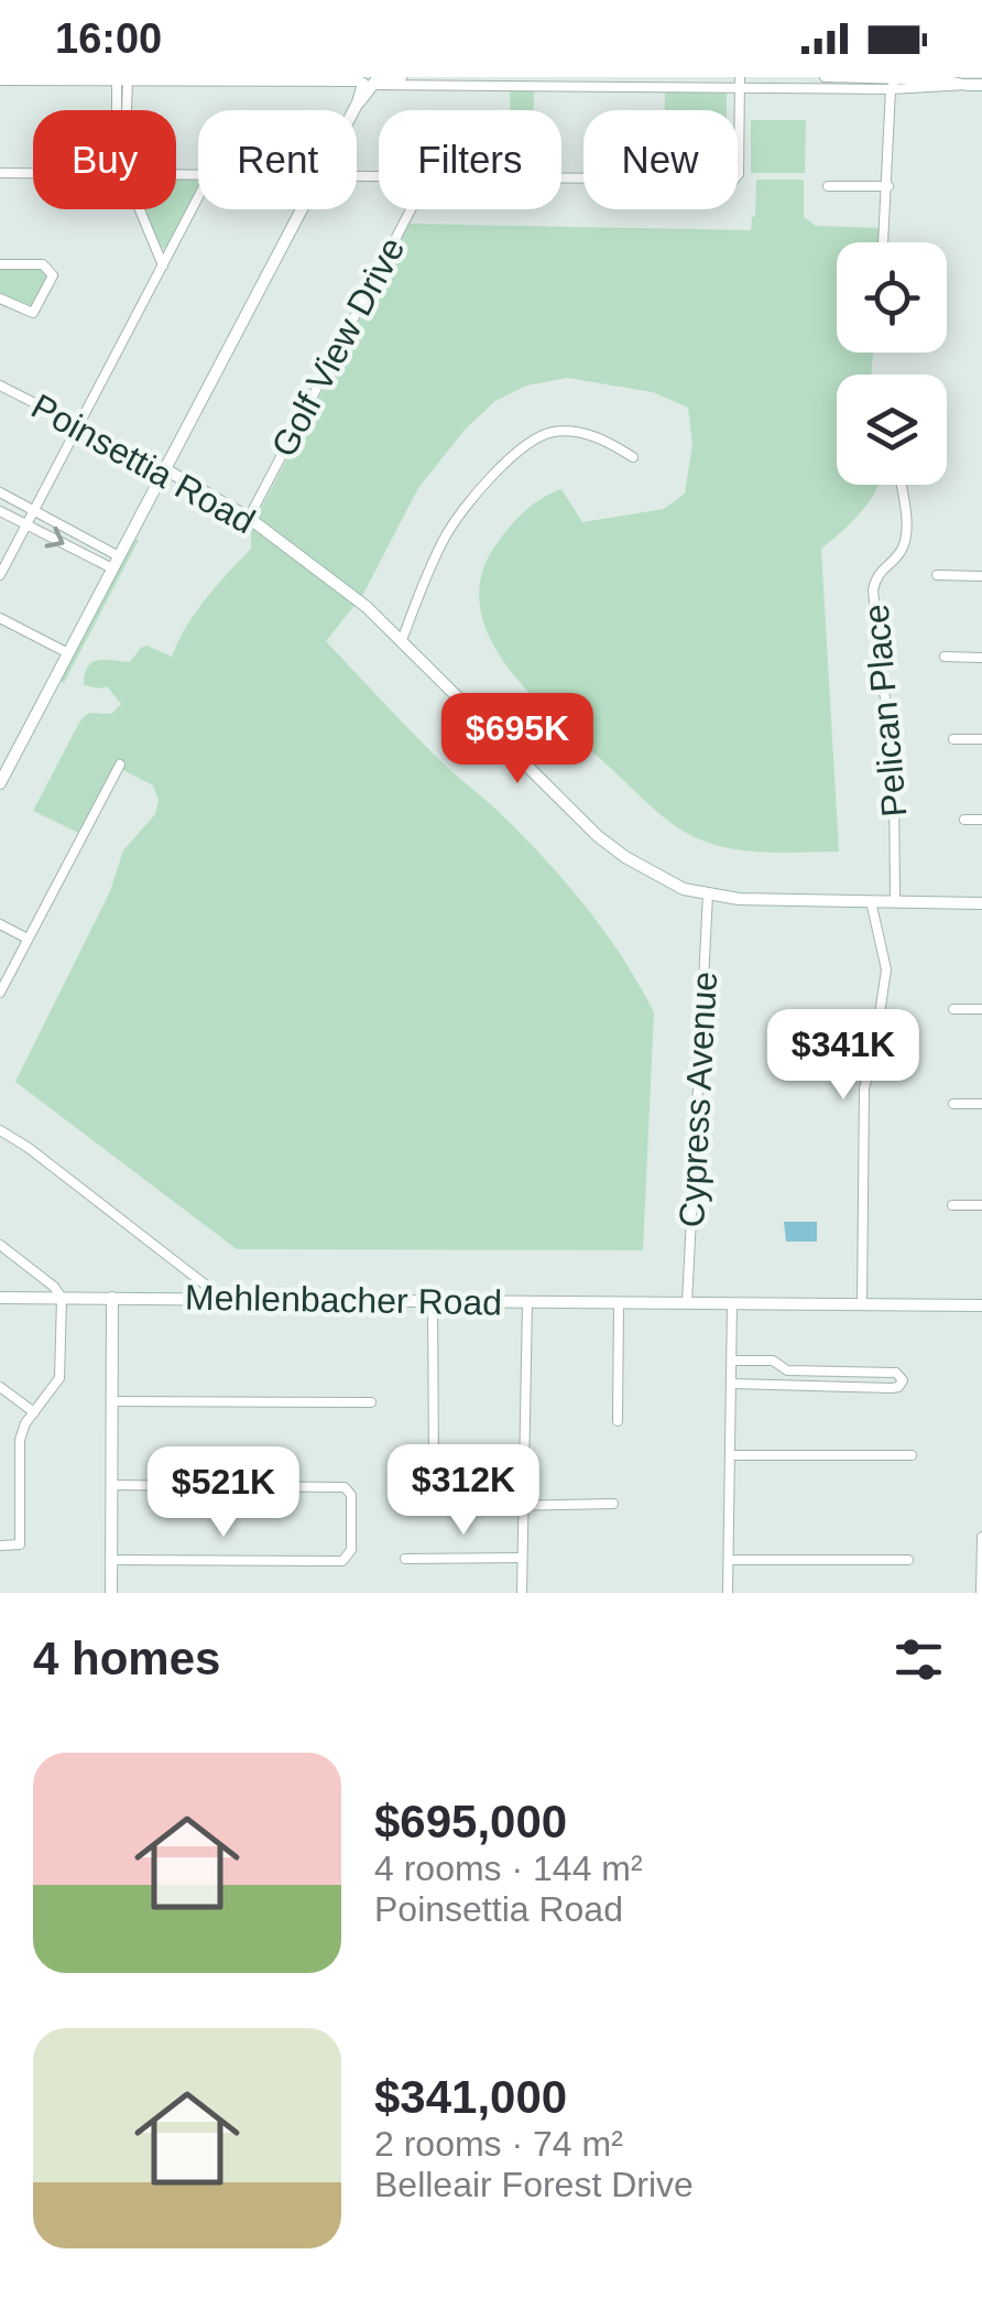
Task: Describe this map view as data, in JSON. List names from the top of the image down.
{
  "streets": {
    "street": [
      "Golf View Drive",
      "Poinsettia Road",
      "Pelican Place",
      "Cypress Avenue",
      "Mehlenbacher Road"
    ]
  },
  "crossings": [
    ["Golf View Drive", "Poinsettia Road"],
    ["Poinsettia Road", "Pelican Place"],
    ["Poinsettia Road", "Cypress Avenue"],
    ["Cypress Avenue", "Mehlenbacher Road"]
  ],
  "page": {
    "status": "16:00",
    "chip": [
      "Buy",
      "Rent",
      "Filters",
      "New"
    ],
    "price": [
      "$695K",
      "$341K",
      "$312K",
      "$521K"
    ],
    "heading": "4 homes",
    "list": [
      {
        "name": "$695,000",
        "note": "4 rooms · 144 m² · Poinsettia Road"
      },
      {
        "name": "$341,000",
        "note": "2 rooms · 74 m² · Belleair Forest Drive"
      }
    ]
  }
}
